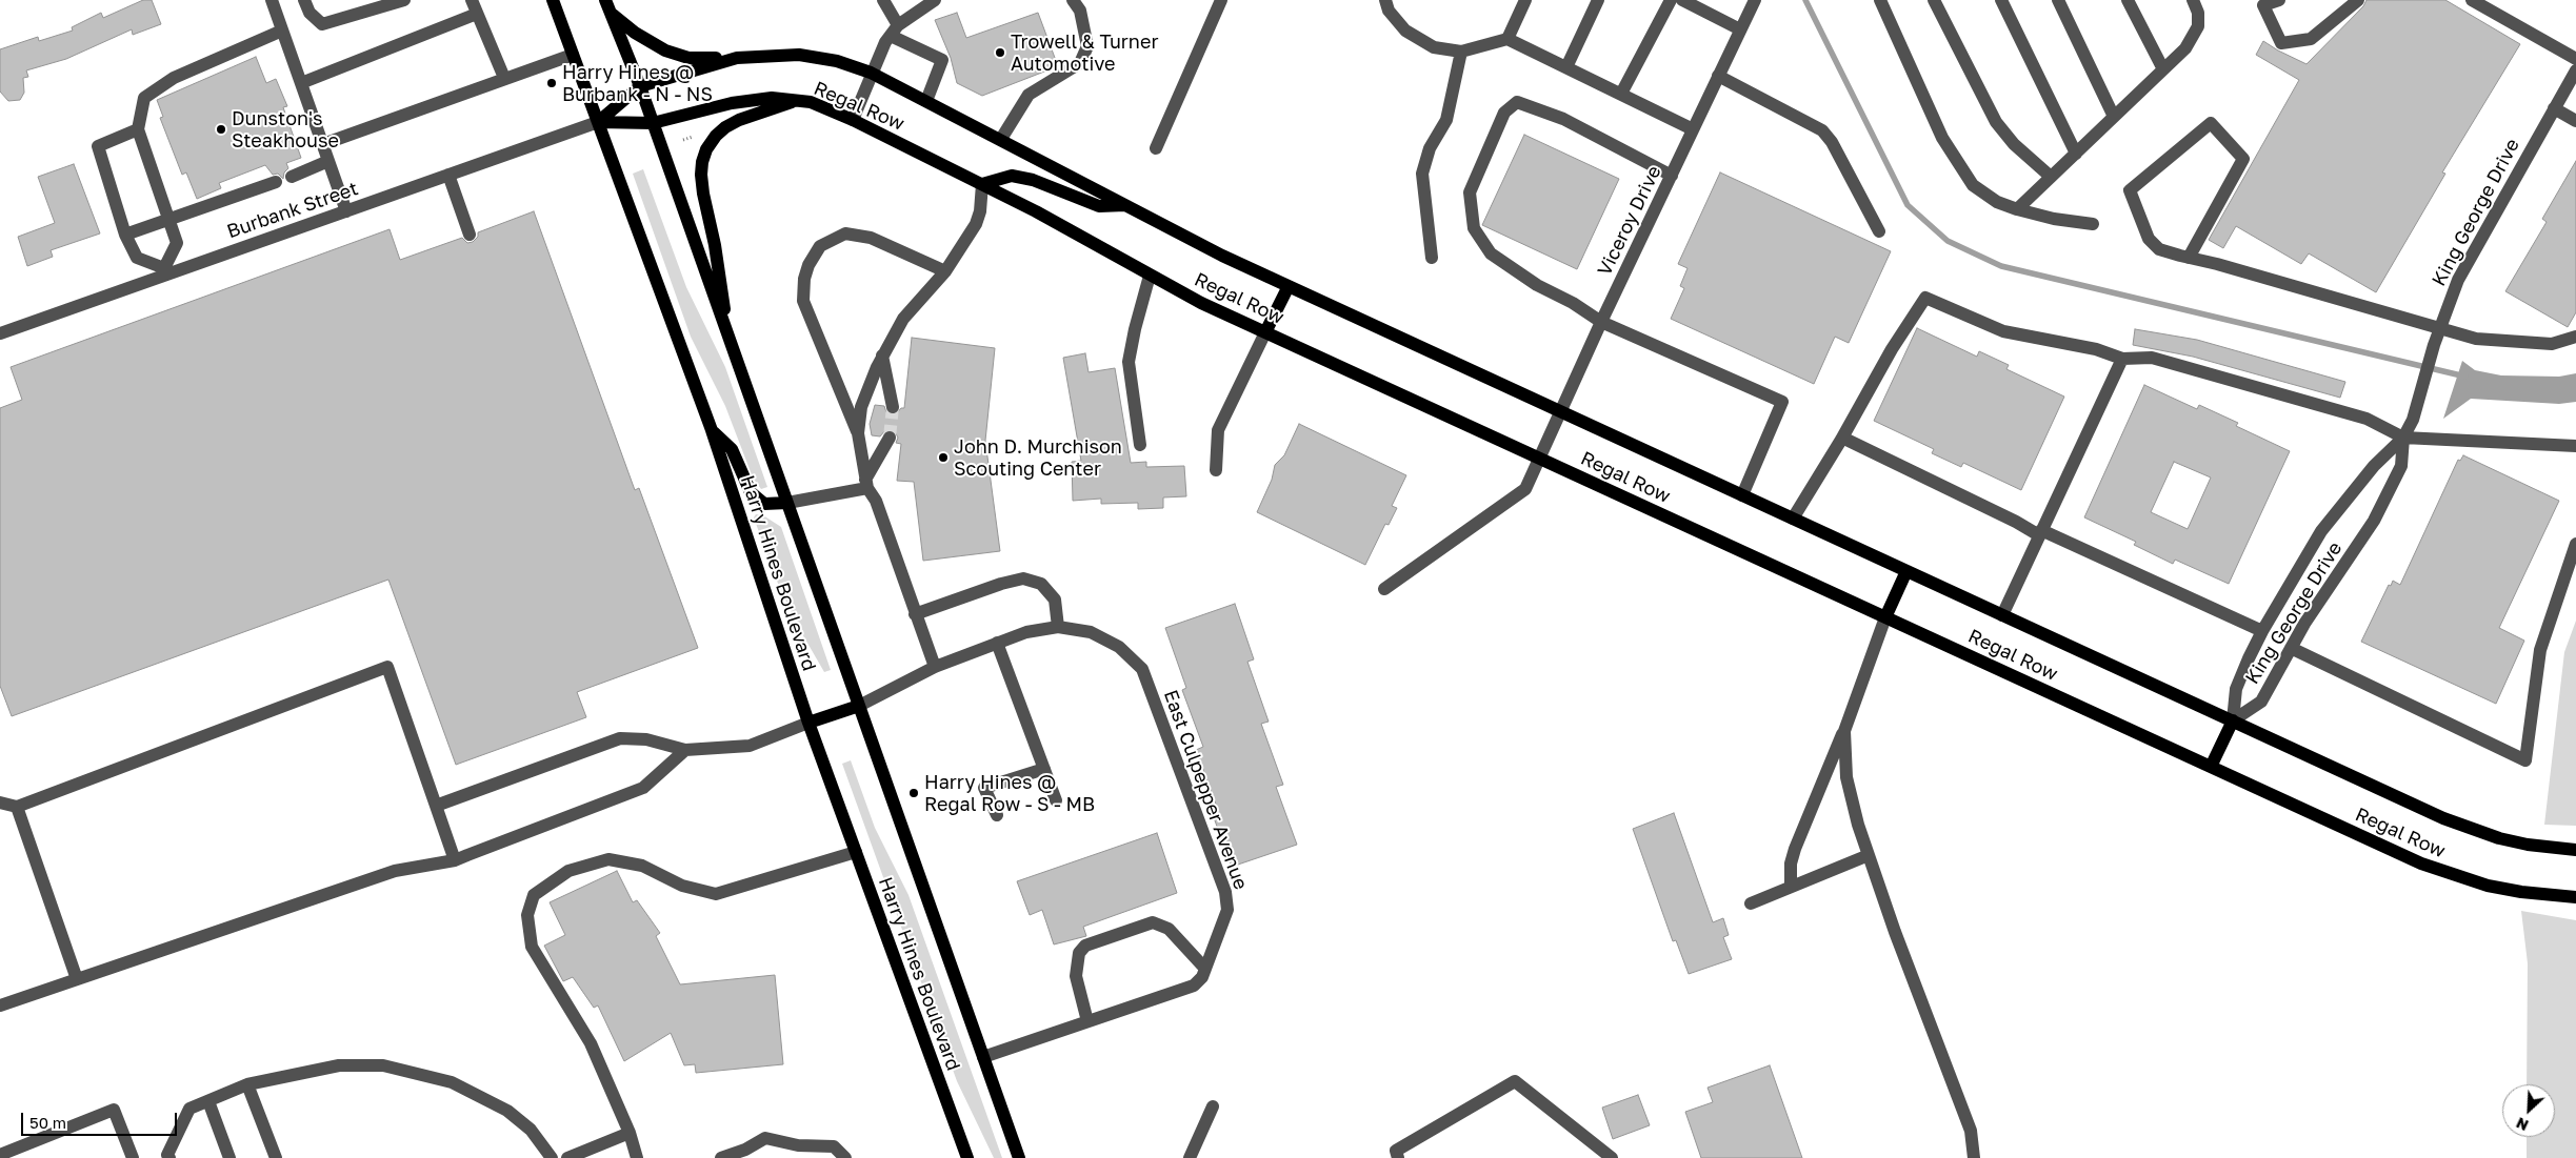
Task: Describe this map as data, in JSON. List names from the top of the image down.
{
  "streets": {
    "main road": ["Regal Row", "Harry Hines Boulevard"],
    "street": [
      "Burbank Street",
      "King George Drive",
      "Viceroy Drive",
      "East Culpepper Avenue"
    ]
  },
  "crossings": [
    ["Regal Row", "Burbank Street"],
    ["Regal Row", "King George Drive"],
    ["Regal Row", "Viceroy Drive"],
    ["Regal Row", "Harry Hines Boulevard"],
    ["Burbank Street", "Harry Hines Boulevard"],
    ["Harry Hines Boulevard", "East Culpepper Avenue"]
  ],
  "places": [
    "Trowell & Turner Automotive",
    "Harry Hines @ Burbank - N - NS",
    "Dunston's Steakhouse",
    "John D. Murchison Scouting Center",
    "Harry Hines @ Regal Row - S - MB"
  ],
  "scale_bar": "50 m",
  "north": "bottom left"
}
